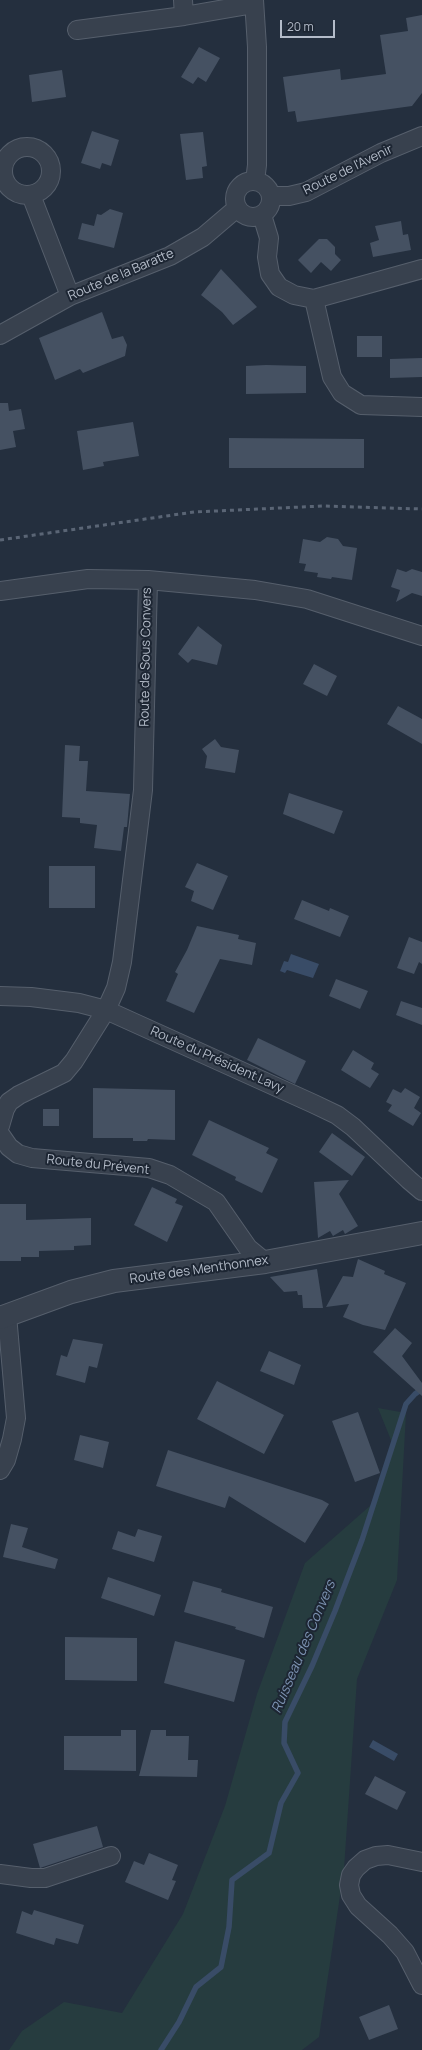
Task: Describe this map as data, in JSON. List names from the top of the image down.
{
  "streets": {
    "street": [
      "Route de l'Avenir",
      "Route de la Baratte",
      "Route de Sous Convers",
      "Route du Président Lavy",
      "Route du Prévent",
      "Route des Menthonnex"
    ]
  },
  "crossings": [
    ["Route de l'Avenir", "Route de la Baratte"],
    ["Route de Sous Convers", "Route du Président Lavy"],
    ["Route de Sous Convers", "Route du Prévent"],
    ["Route du Président Lavy", "Route du Prévent"],
    ["Route du Prévent", "Route des Menthonnex"]
  ],
  "water": ["Ruisseau des Convers"],
  "scale_bar": "20 m"
}
